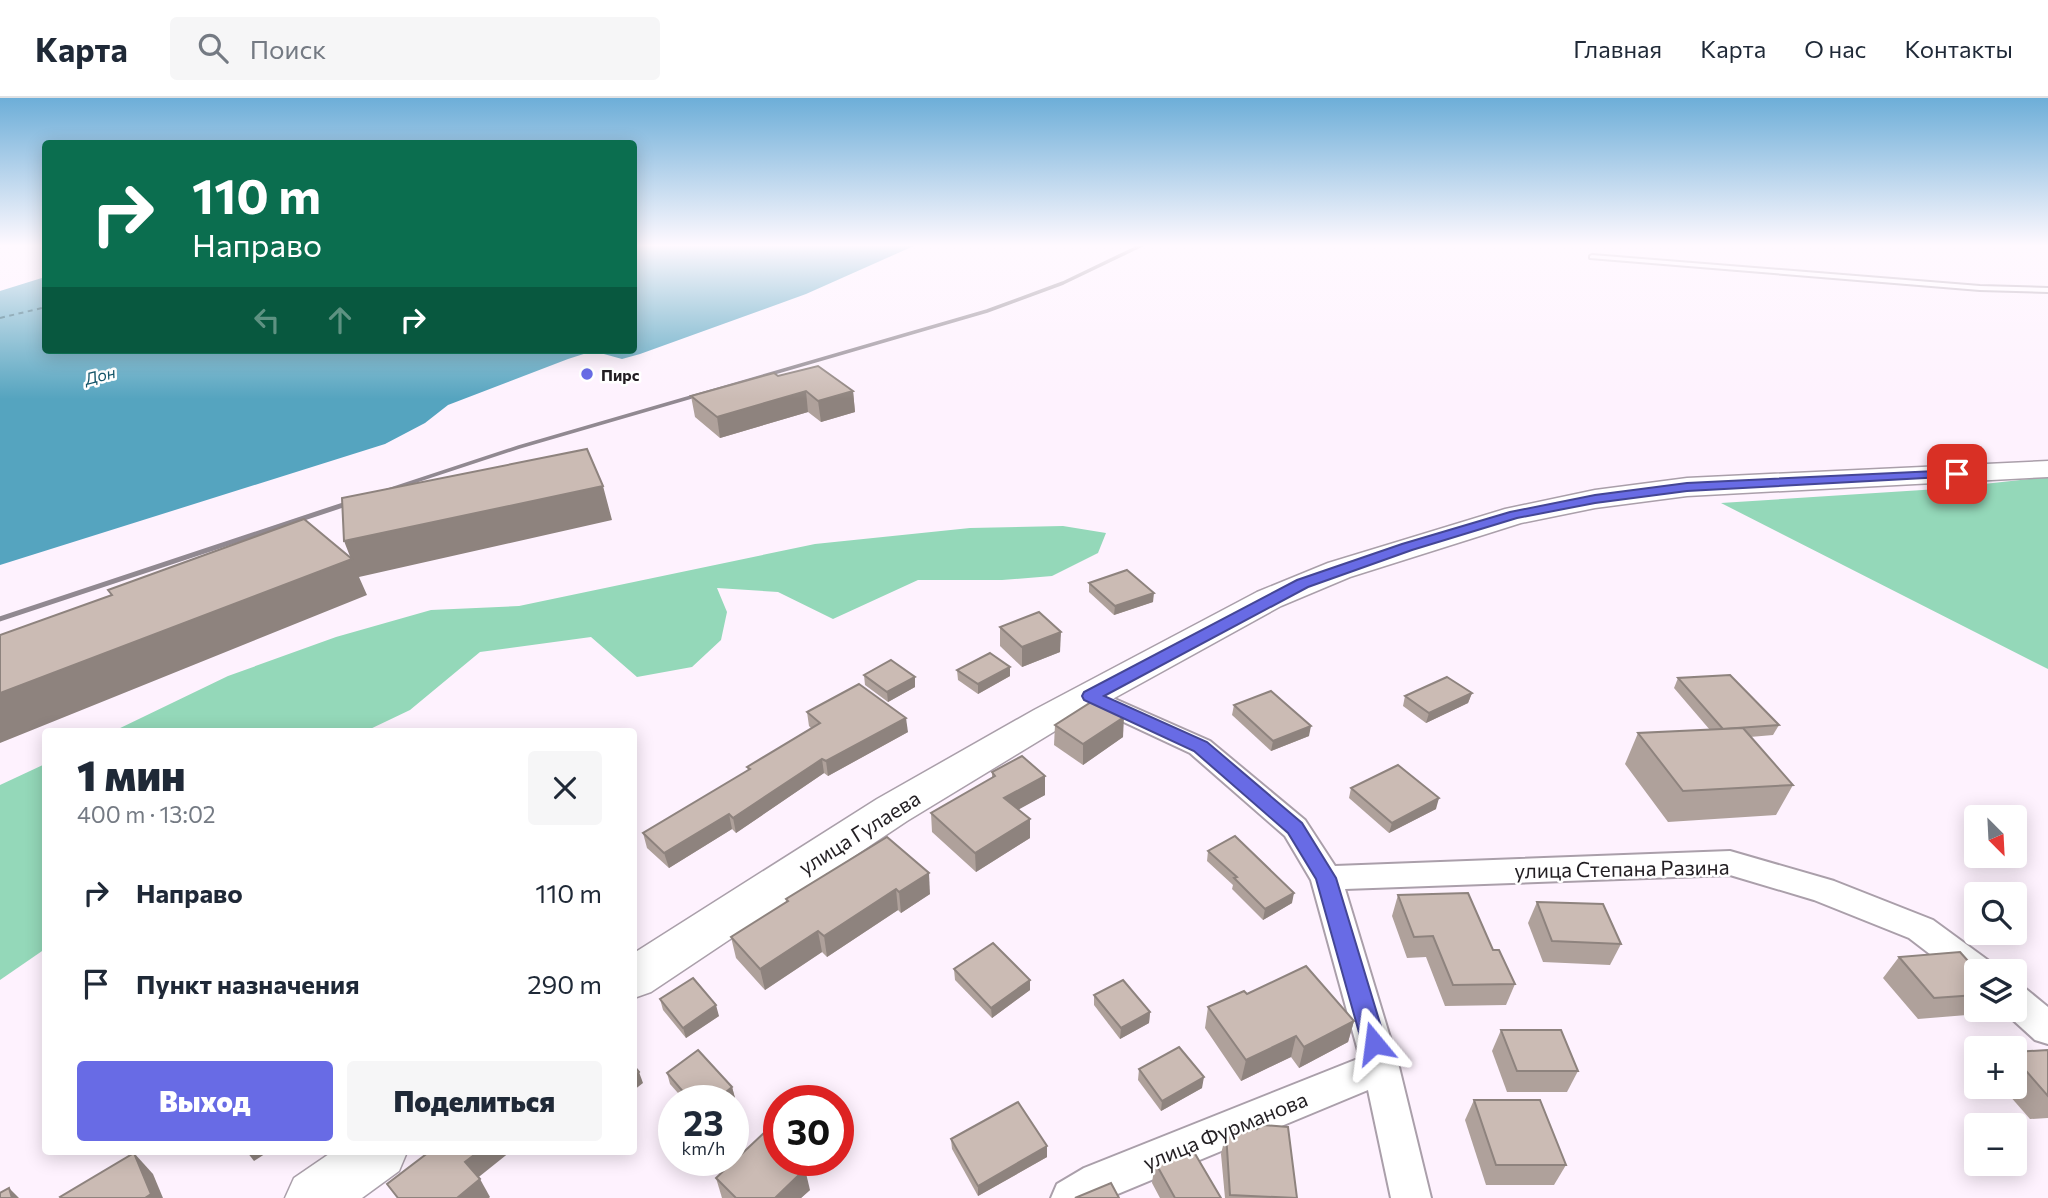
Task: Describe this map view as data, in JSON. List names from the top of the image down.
{
  "streets": {
    "main road": ["улица Гулаева"],
    "street": ["улица Степана Разина", "улица Фурманова"]
  },
  "water": ["Дон"],
  "places": ["Пирс"],
  "north": "bottom right",
  "page": {
    "header": "Карта",
    "search": "Поиск",
    "nav": [
      "Главная",
      "Карта",
      "О нас",
      "Контакты"
    ],
    "turn": ["110 m", "Направо"],
    "heading": ["1 мин", "400 m · 13:02"],
    "map_buttons": ["+", "−"],
    "list": [
      {
        "name": "Направо",
        "value": "110 m"
      },
      {
        "name": "Пункт назначения",
        "value": "290 m"
      }
    ],
    "buttons": ["Выход", "Поделиться"],
    "speed": "23 km/h",
    "limit": "30"
  }
}
